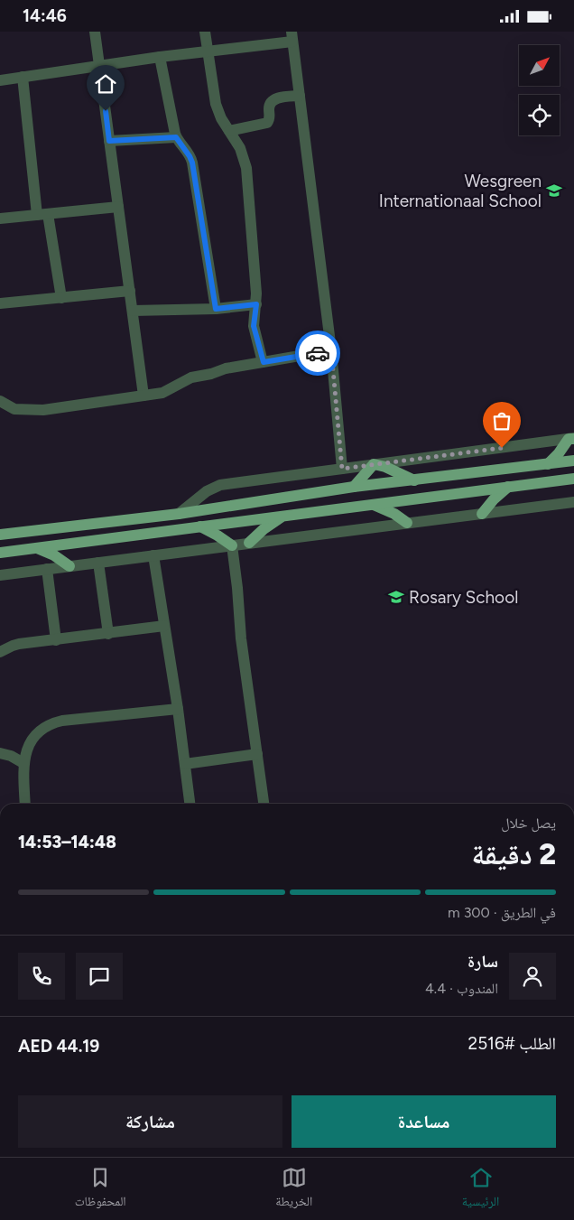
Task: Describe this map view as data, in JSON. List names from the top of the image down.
{
  "places": {
    "school or university": ["Wesgreen Internationaal School", "Rosary School"]
  },
  "north": "top right",
  "page": {
    "status": "14:46",
    "heading": ["2 دقيقة", "يصل خلال", "14:48–14:53"],
    "panel": [
      "سارة",
      "المندوب · 4.4",
      "الطلب #2516",
      "AED 44.19"
    ],
    "bar": "في الطريق · 300 m",
    "buttons": ["مساعدة", "مشاركة"],
    "tabs": ["الرئيسية", "الخريطة", "المحفوظات"]
  }
}
